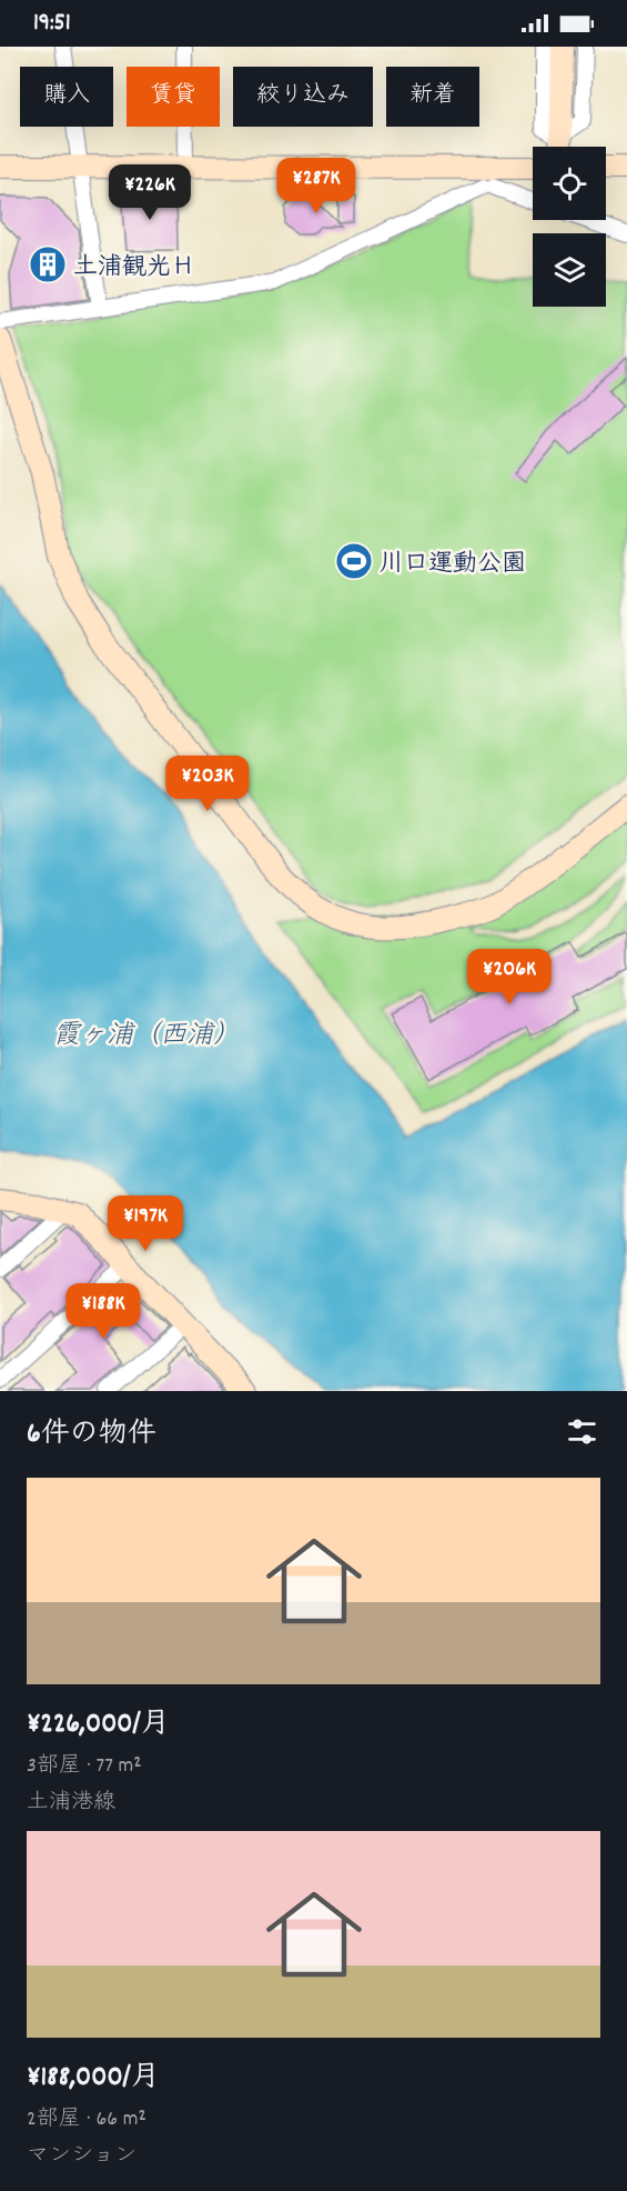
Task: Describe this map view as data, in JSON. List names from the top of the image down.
{
  "water": ["霞ヶ浦（西浦）"],
  "places": {
    "building": ["土浦観光Ｈ"],
    "sports": ["川口運動公園"]
  },
  "page": {
    "status": "19:51",
    "chip": [
      "購入",
      "賃貸",
      "絞り込み",
      "新着"
    ],
    "price": [
      "¥287K",
      "¥226K",
      "¥203K",
      "¥206K",
      "¥197K",
      "¥188K"
    ],
    "heading": "6件の物件",
    "list": [
      {
        "name": "¥226,000/月",
        "note": "3部屋 · 77 m² · 土浦港線"
      },
      {
        "name": "¥188,000/月",
        "note": "2部屋 · 66 m² · マンション"
      }
    ]
  }
}
